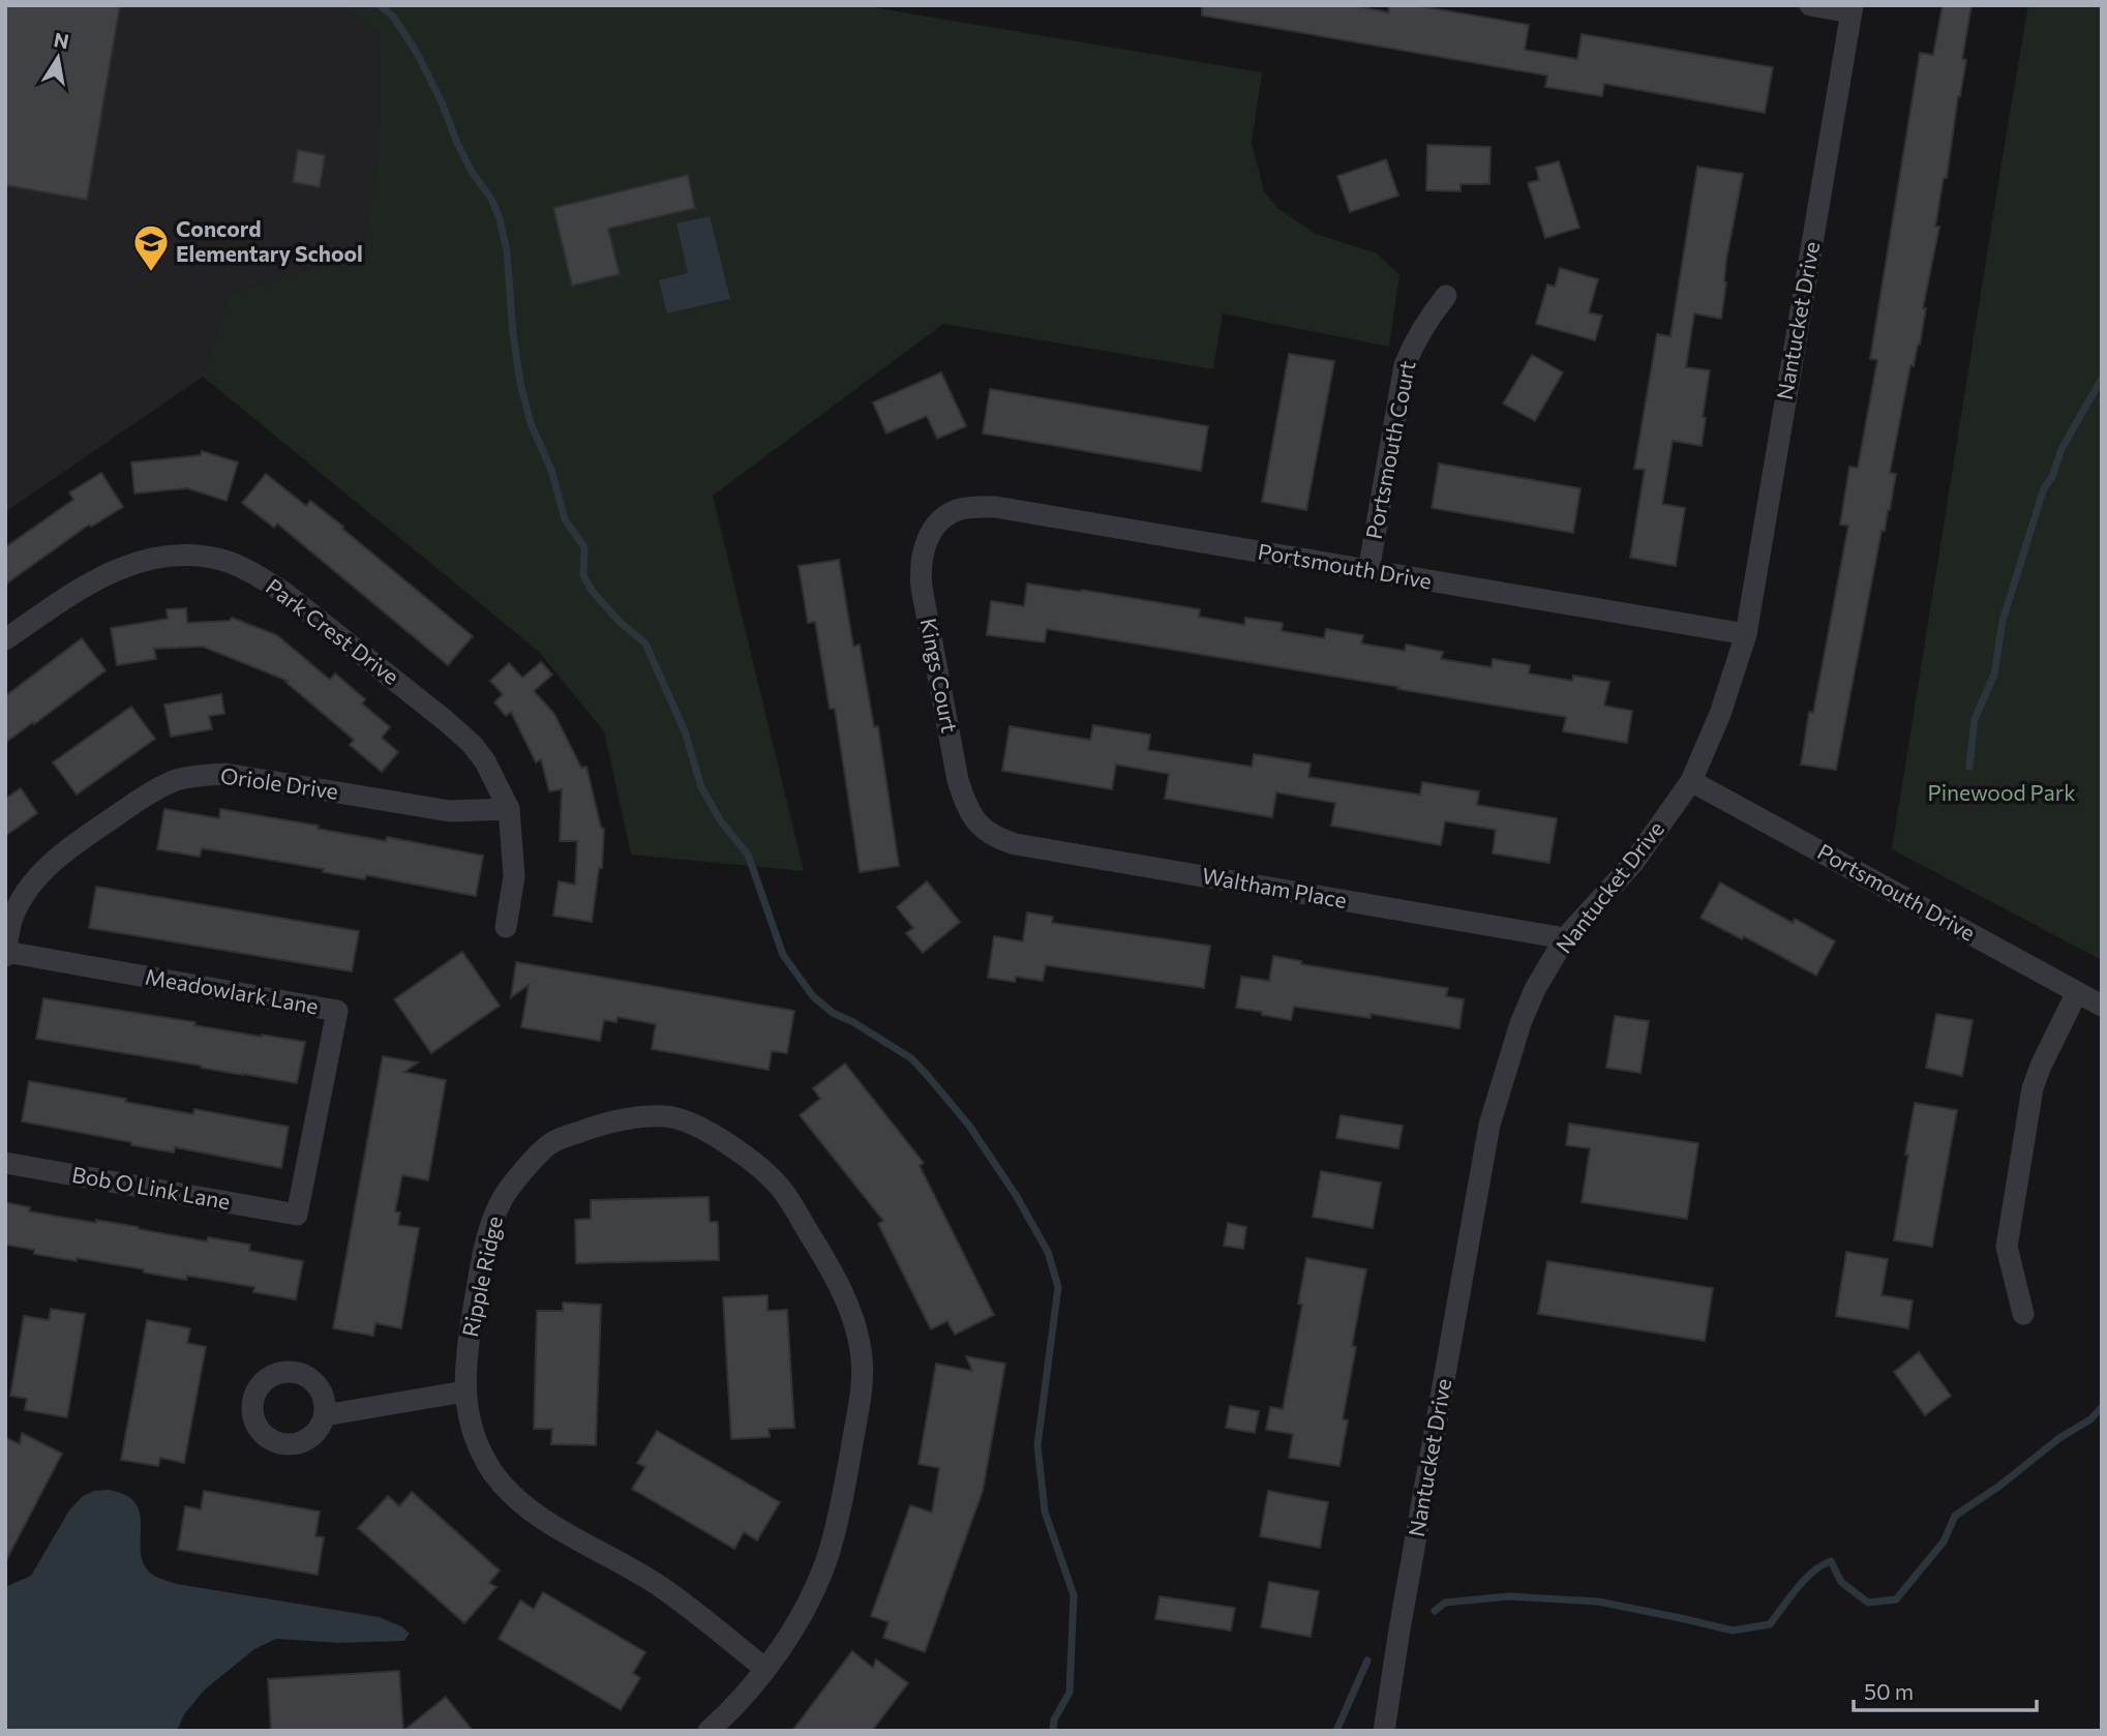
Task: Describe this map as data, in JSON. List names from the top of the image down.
{
  "streets": {
    "street": [
      "Nantucket Drive",
      "Portsmouth Court",
      "Portsmouth Drive",
      "Park Crest Drive",
      "Kings Court",
      "Oriole Drive",
      "Waltham Place",
      "Meadowlark Lane",
      "Bob O Link Lane",
      "Ripple Ridge"
    ]
  },
  "crossings": [
    ["Nantucket Drive", "Portsmouth Drive"],
    ["Nantucket Drive", "Waltham Place"],
    ["Portsmouth Court", "Portsmouth Drive"],
    ["Portsmouth Drive", "Kings Court"],
    ["Park Crest Drive", "Oriole Drive"],
    ["Kings Court", "Waltham Place"],
    ["Oriole Drive", "Meadowlark Lane"],
    ["Meadowlark Lane", "Bob O Link Lane"]
  ],
  "parks": ["Pinewood Park"],
  "places": {
    "school or university": ["Concord Elementary School"]
  },
  "scale_bar": "50 m",
  "north": "top"
}
